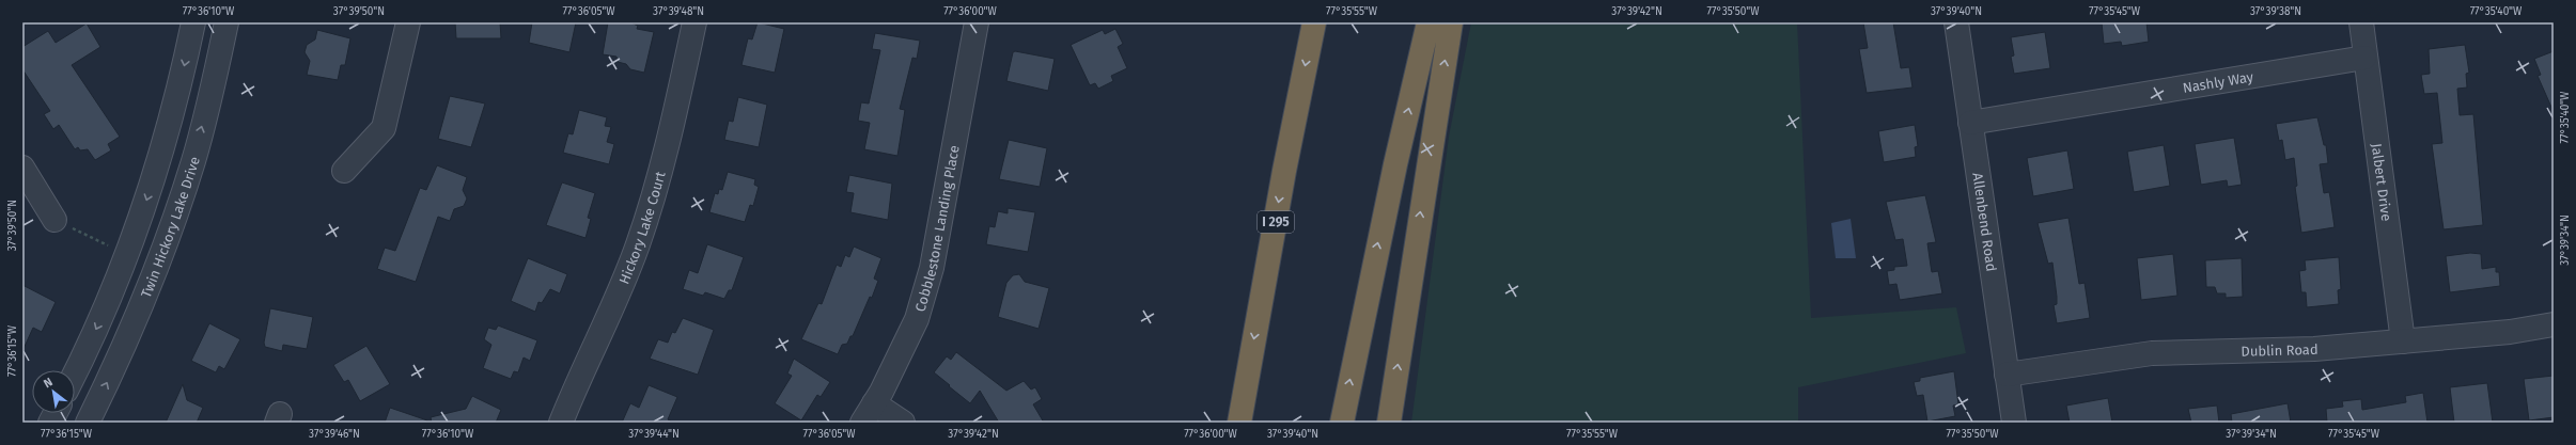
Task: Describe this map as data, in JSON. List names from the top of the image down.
{
  "streets": {
    "highway": ["I 295"],
    "street": [
      "Nashly Way",
      "Jalbert Drive",
      "Allenbend Road",
      "Twin Hickory Lake Drive",
      "Hickory Lake Court",
      "Cobblestone Landing Place",
      "Dublin Road"
    ]
  },
  "crossings": [
    ["Nashly Way", "Jalbert Drive"],
    ["Nashly Way", "Allenbend Road"],
    ["Jalbert Drive", "Dublin Road"],
    ["Allenbend Road", "Dublin Road"]
  ],
  "north": "top left",
  "coordinates": [
    "77°36'10\"W",
    "37°39'50\"N",
    "77°36'05\"W",
    "37°39'48\"N",
    "77°36'00\"W",
    "77°35'55\"W",
    "37°39'42\"N",
    "77°35'50\"W",
    "37°39'40\"N",
    "77°35'45\"W",
    "37°39'38\"N",
    "77°35'40\"W",
    "37°39'34\"N",
    "77°36'15\"W",
    "37°39'46\"N",
    "37°39'44\"N"
  ]
}
